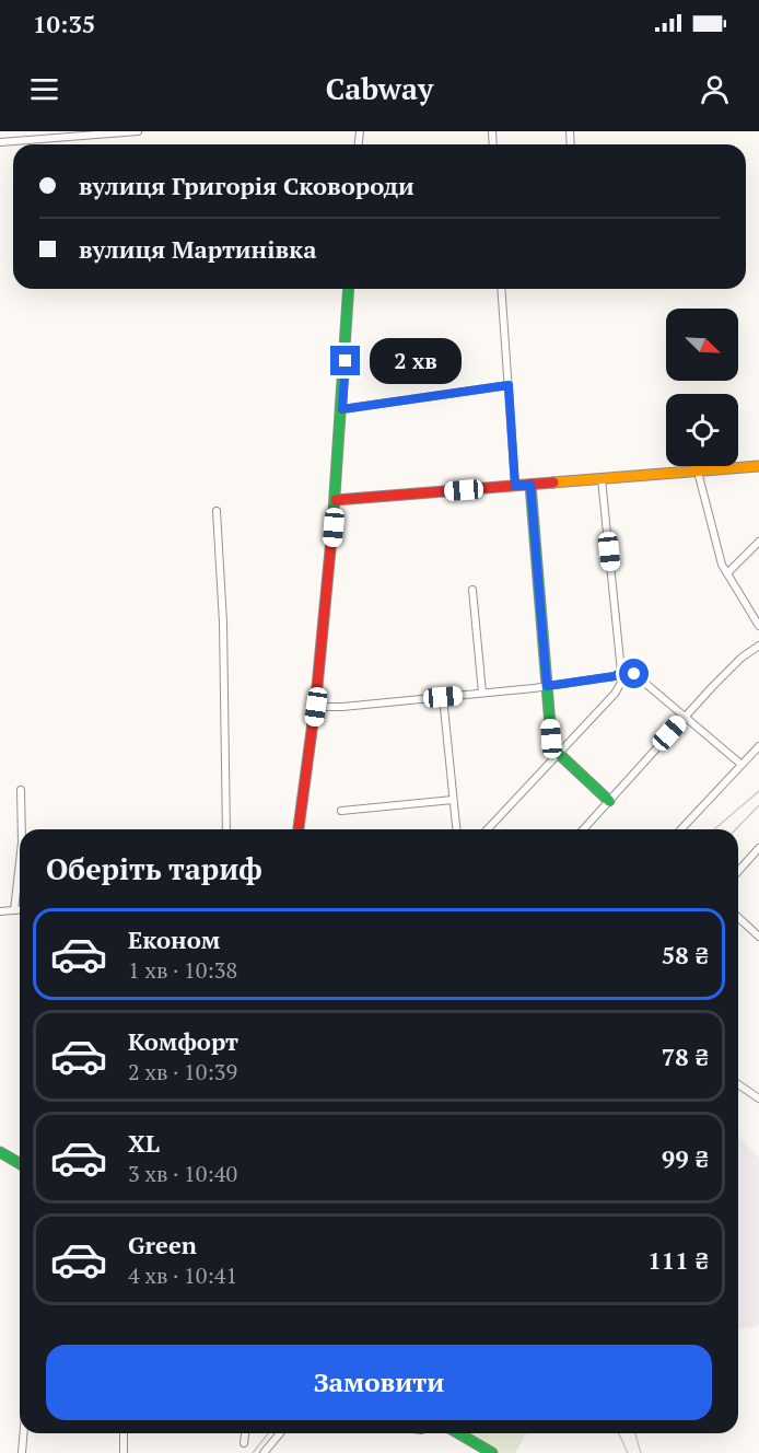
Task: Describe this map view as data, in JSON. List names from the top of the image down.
{
  "north": "bottom right",
  "page": {
    "status": "10:35",
    "header": "Cabway",
    "banner": ["вулиця Григорія Сковороди", "вулиця Мартинівка"],
    "bubble": "2 хв",
    "heading": "Оберіть тариф",
    "list": [
      {
        "name": "Економ",
        "note": "1 хв · 10:38",
        "value": "58 ₴"
      },
      {
        "name": "Комфорт",
        "note": "2 хв · 10:39",
        "value": "78 ₴"
      },
      {
        "name": "XL",
        "note": "3 хв · 10:40",
        "value": "99 ₴"
      },
      {
        "name": "Green",
        "note": "4 хв · 10:41",
        "value": "111 ₴"
      }
    ],
    "buttons": "Замовити"
  }
}
